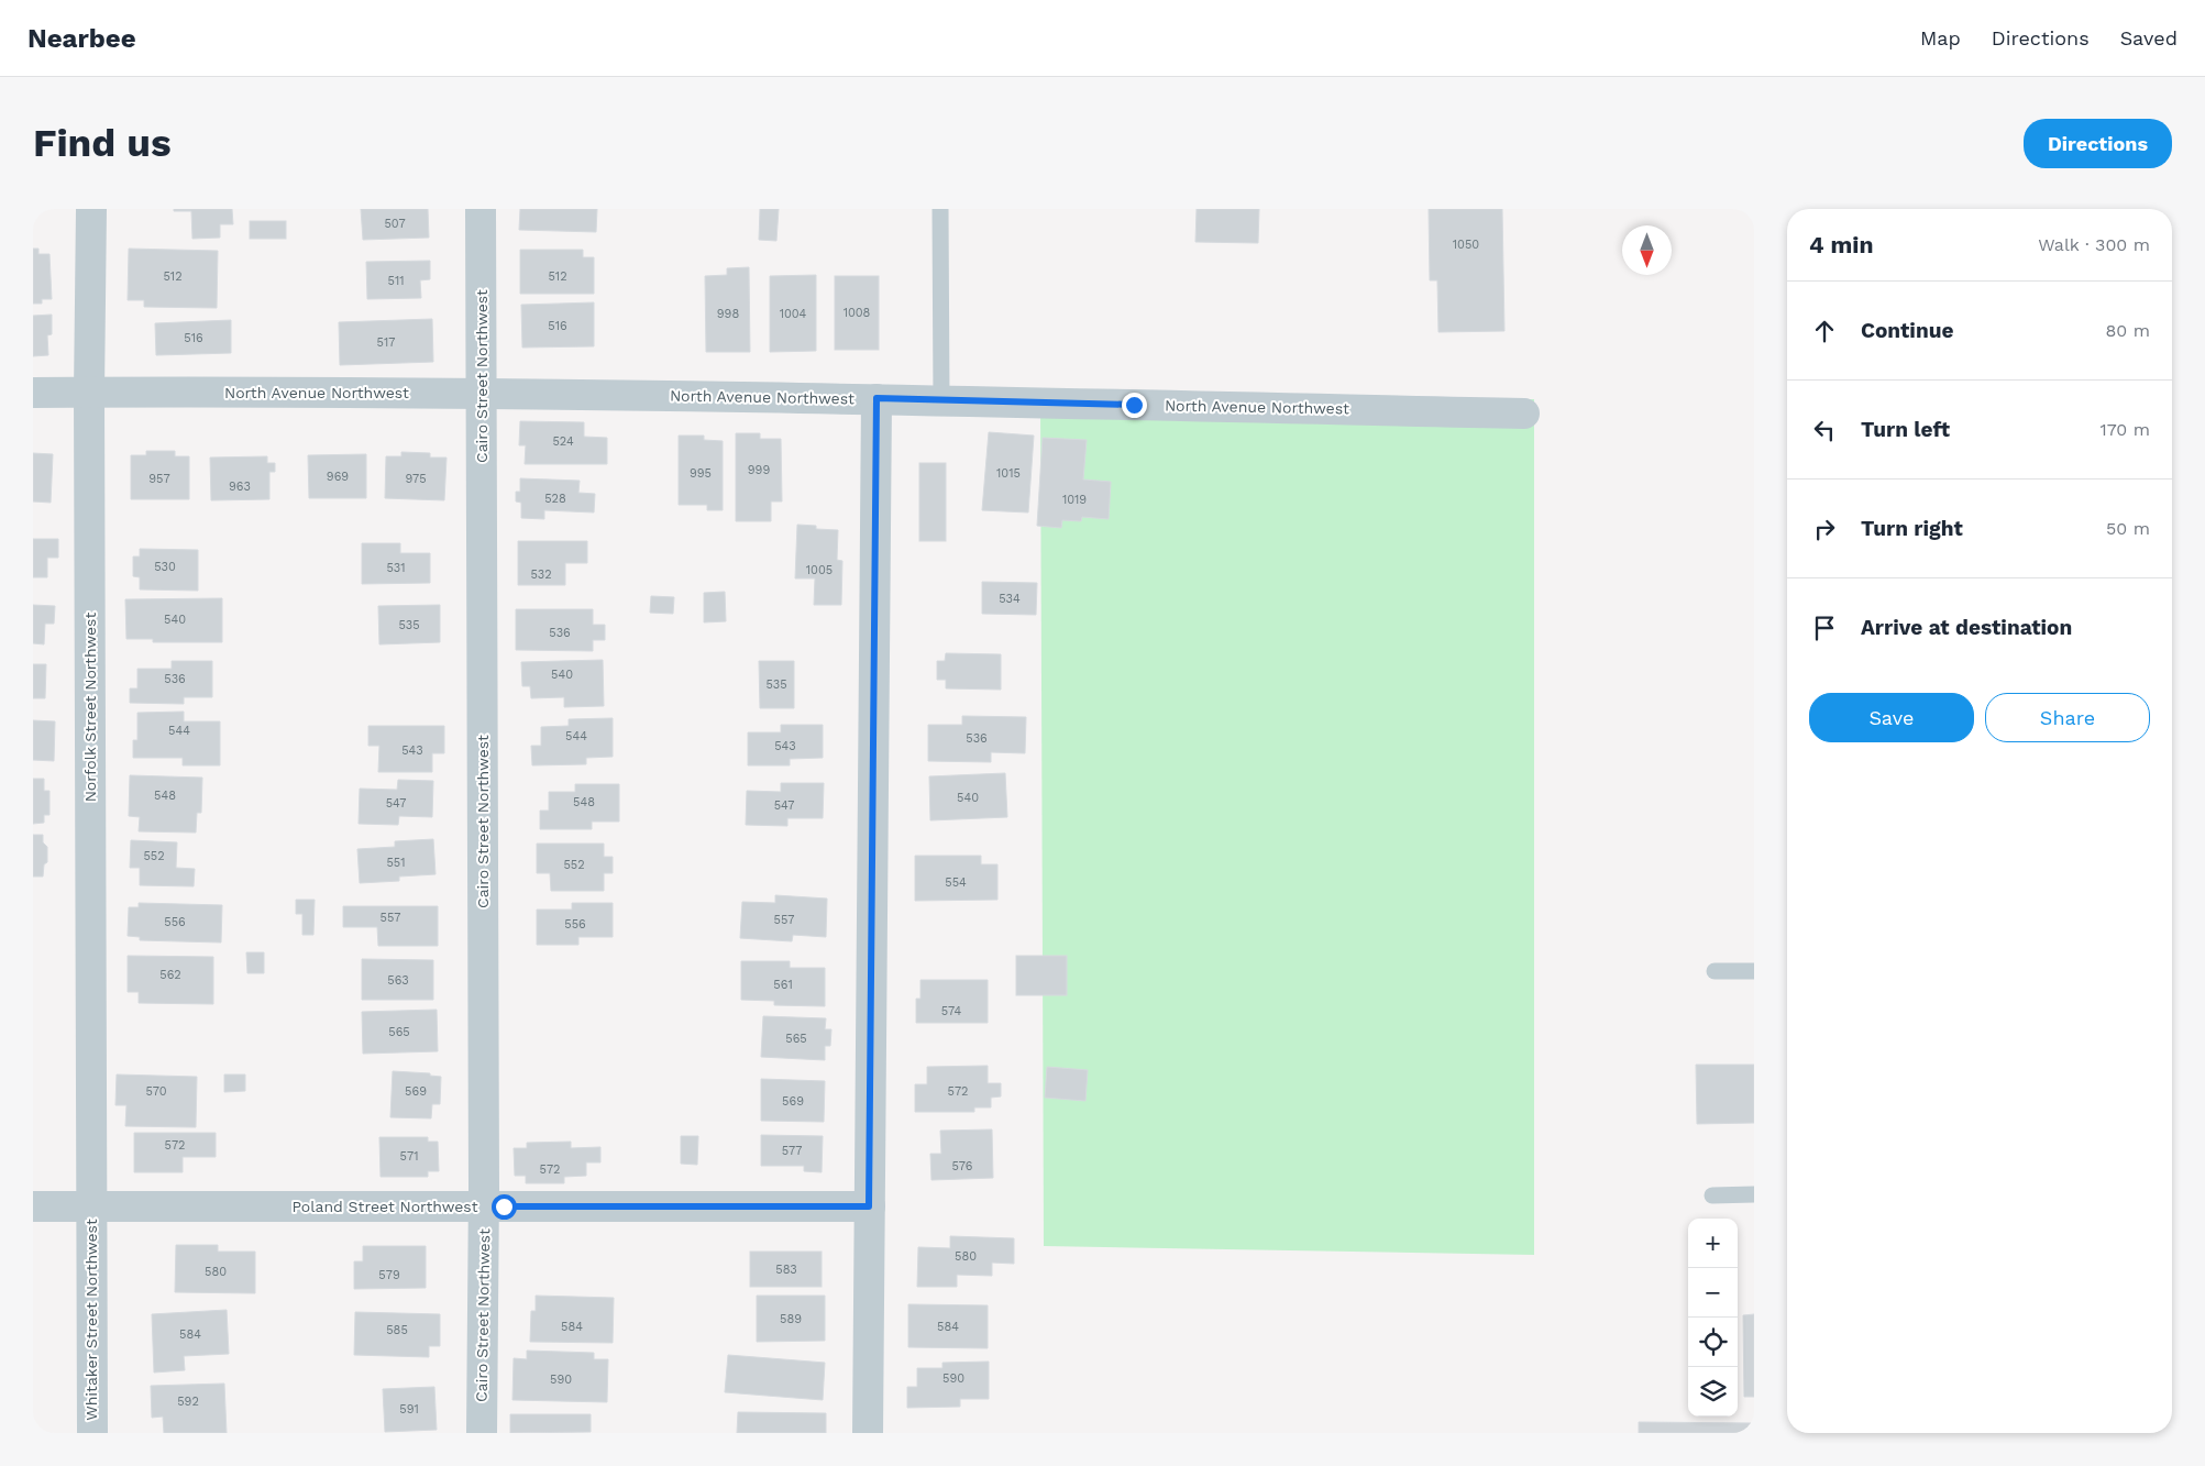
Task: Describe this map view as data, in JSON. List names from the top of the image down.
{
  "streets": {
    "street": [
      "Cairo Street Northwest",
      "North Avenue Northwest",
      "Norfolk Street Northwest",
      "Poland Street Northwest",
      "Whitaker Street Northwest"
    ]
  },
  "crossings": [
    ["Cairo Street Northwest", "North Avenue Northwest"],
    ["Cairo Street Northwest", "Poland Street Northwest"],
    ["North Avenue Northwest", "Norfolk Street Northwest"],
    ["Norfolk Street Northwest", "Poland Street Northwest"],
    ["Norfolk Street Northwest", "Whitaker Street Northwest"],
    ["Poland Street Northwest", "Whitaker Street Northwest"]
  ],
  "house_numbers": [
    "507",
    "1050",
    "512",
    "512",
    "511",
    "1008",
    "998",
    "1004",
    "516",
    "516",
    "517",
    "524",
    "999",
    "995",
    "1015",
    "969",
    "957",
    "975",
    "963",
    "528",
    "1019",
    "530",
    "531",
    "1005",
    "532",
    "534",
    "540",
    "535",
    "536",
    "540",
    "536",
    "535",
    "544",
    "544",
    "536",
    "543",
    "543",
    "548",
    "540",
    "548",
    "547",
    "547",
    "552",
    "551",
    "552",
    "554",
    "557",
    "557",
    "556",
    "556",
    "562",
    "563",
    "561",
    "574",
    "565",
    "565",
    "570",
    "569",
    "572",
    "569",
    "572",
    "577",
    "571",
    "576",
    "572",
    "580",
    "583",
    "580",
    "579",
    "589",
    "584",
    "584",
    "585",
    "584",
    "590",
    "590",
    "592",
    "591"
  ],
  "north": "bottom",
  "page": {
    "header": "Nearbee",
    "nav": ["Map", "Directions", "Saved"],
    "buttons": [
      "Directions",
      ["Save", "Share"]
    ],
    "title": "Find us",
    "heading": ["4 min", "Walk · 300 m"],
    "list": [
      ["Continue", "80 m"],
      ["Turn left", "170 m"],
      ["Turn right", "50 m"],
      "Arrive at destination"
    ],
    "map_buttons": ["+", "−"]
  }
}
